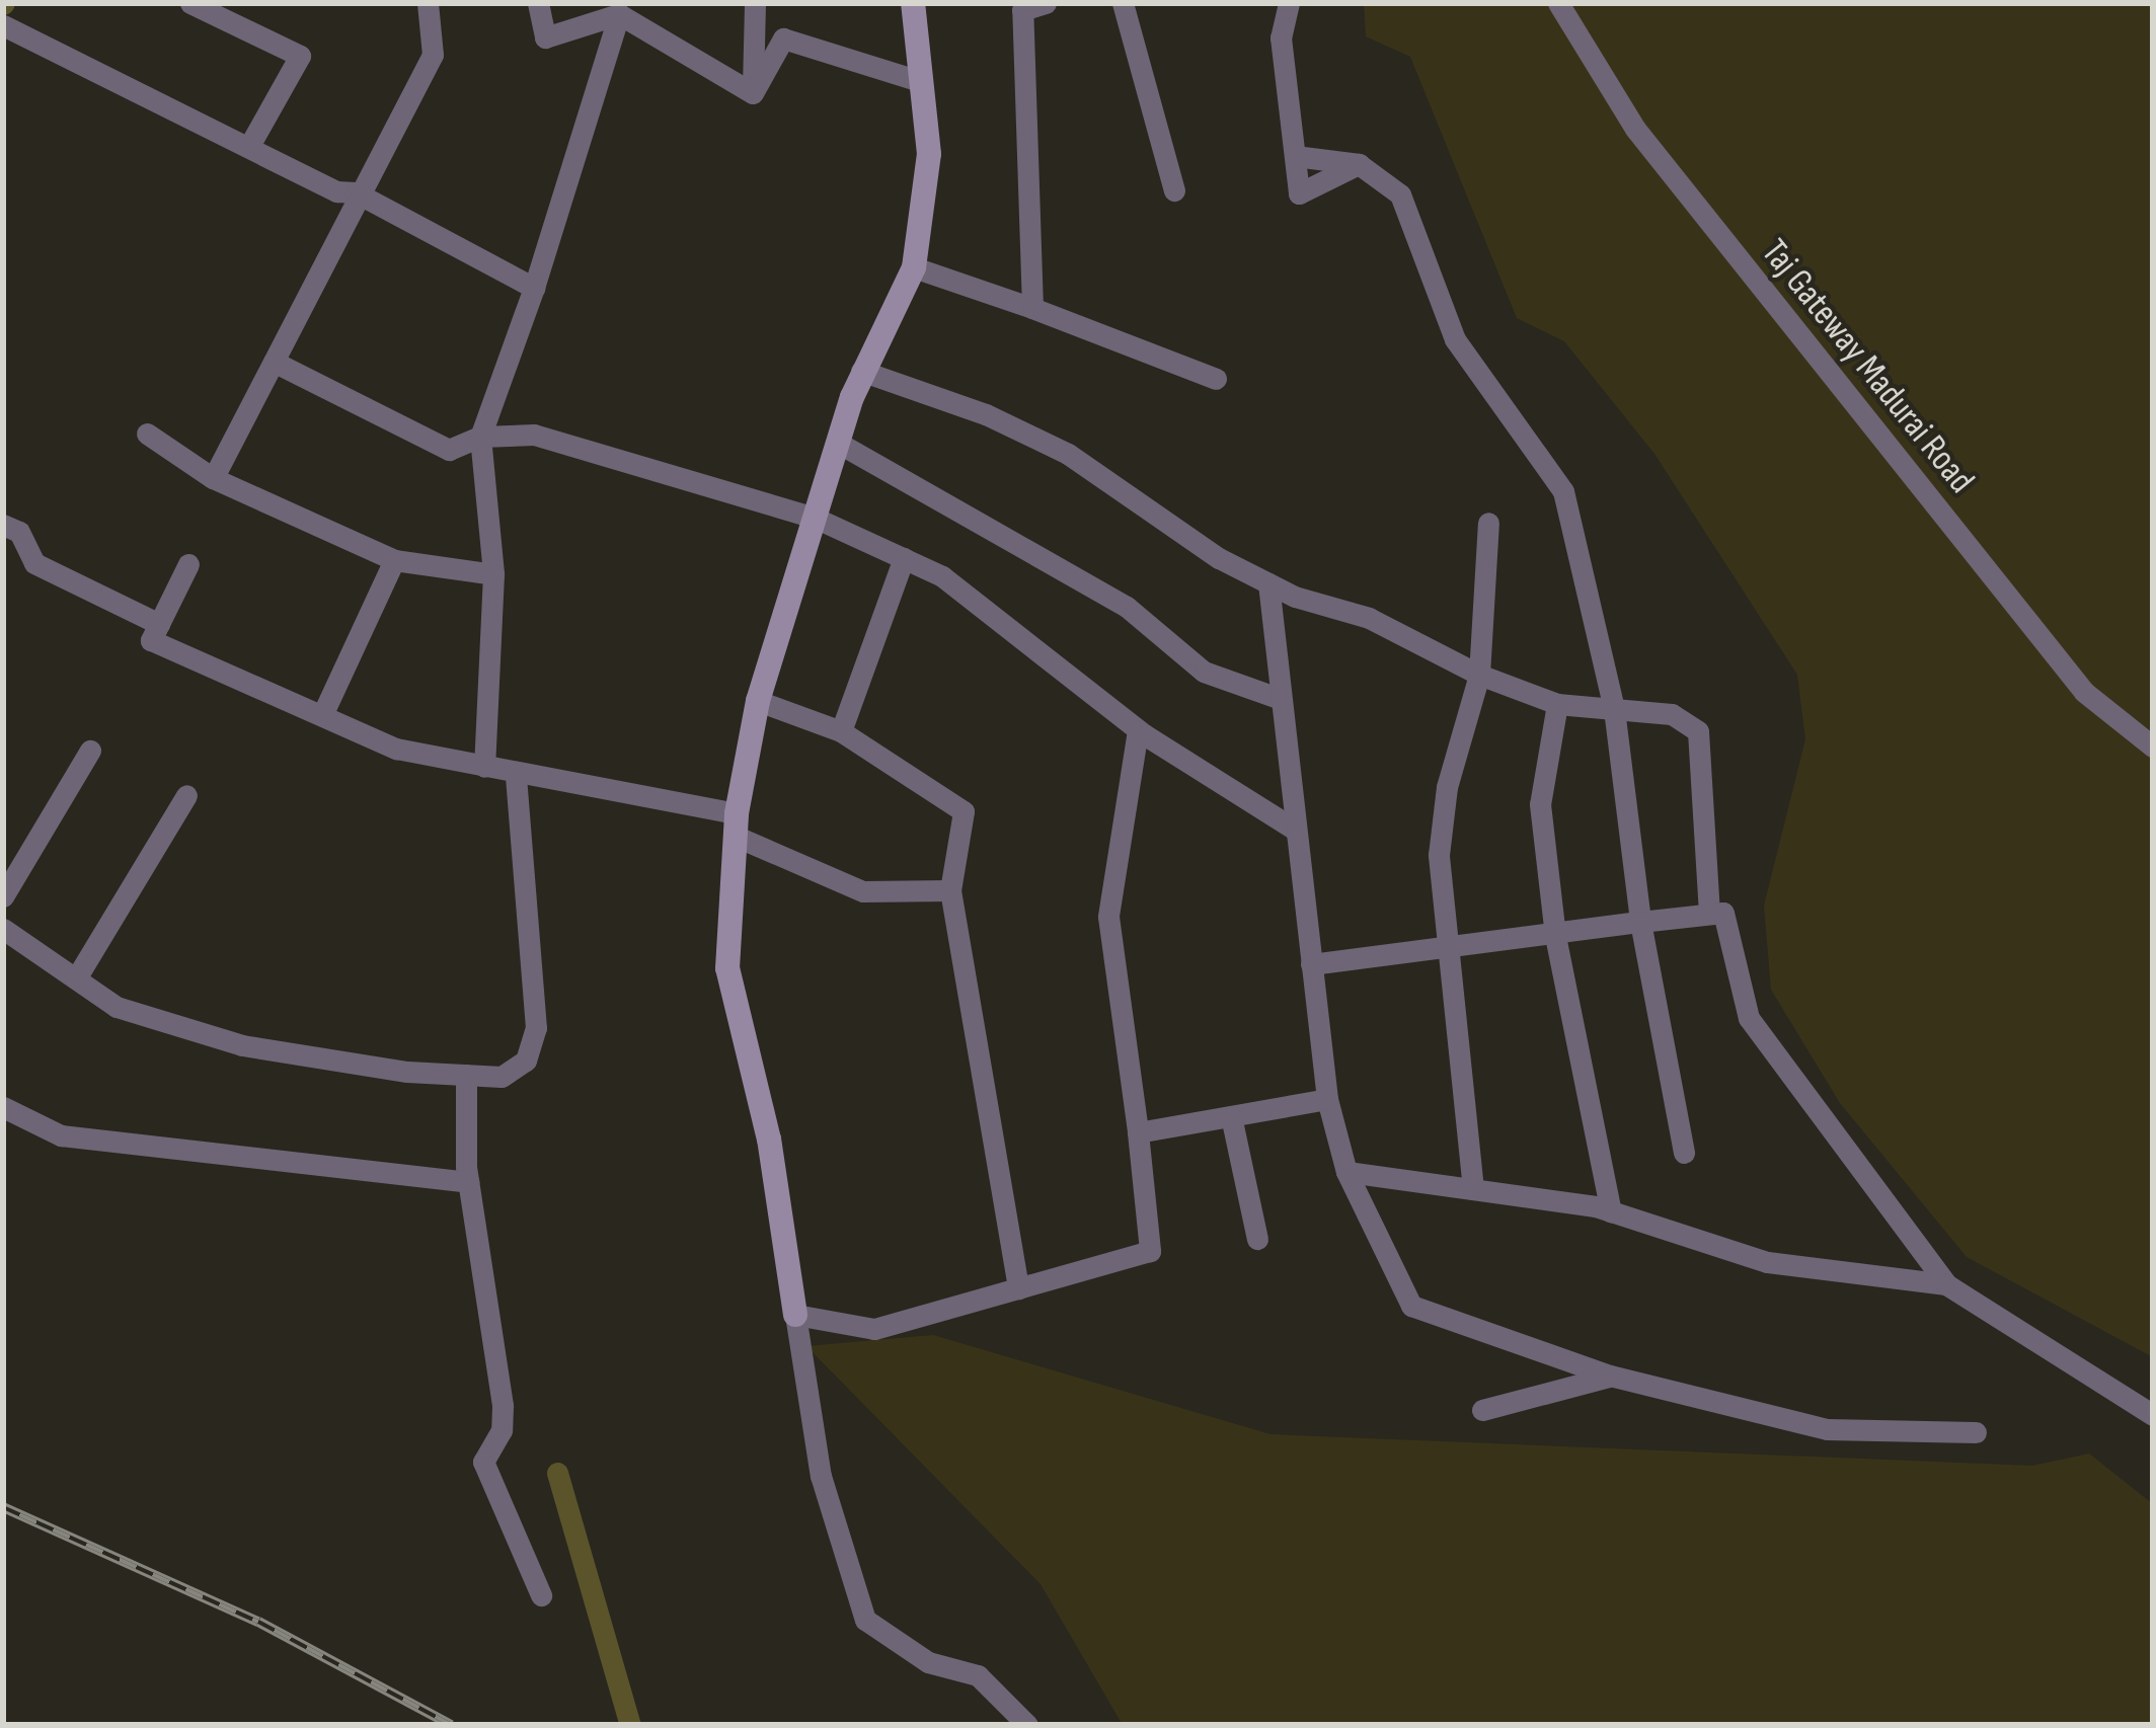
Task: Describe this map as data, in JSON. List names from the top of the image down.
{
  "streets": {
    "street": ["Taj Gateway Madurai Road"]
  }
}
